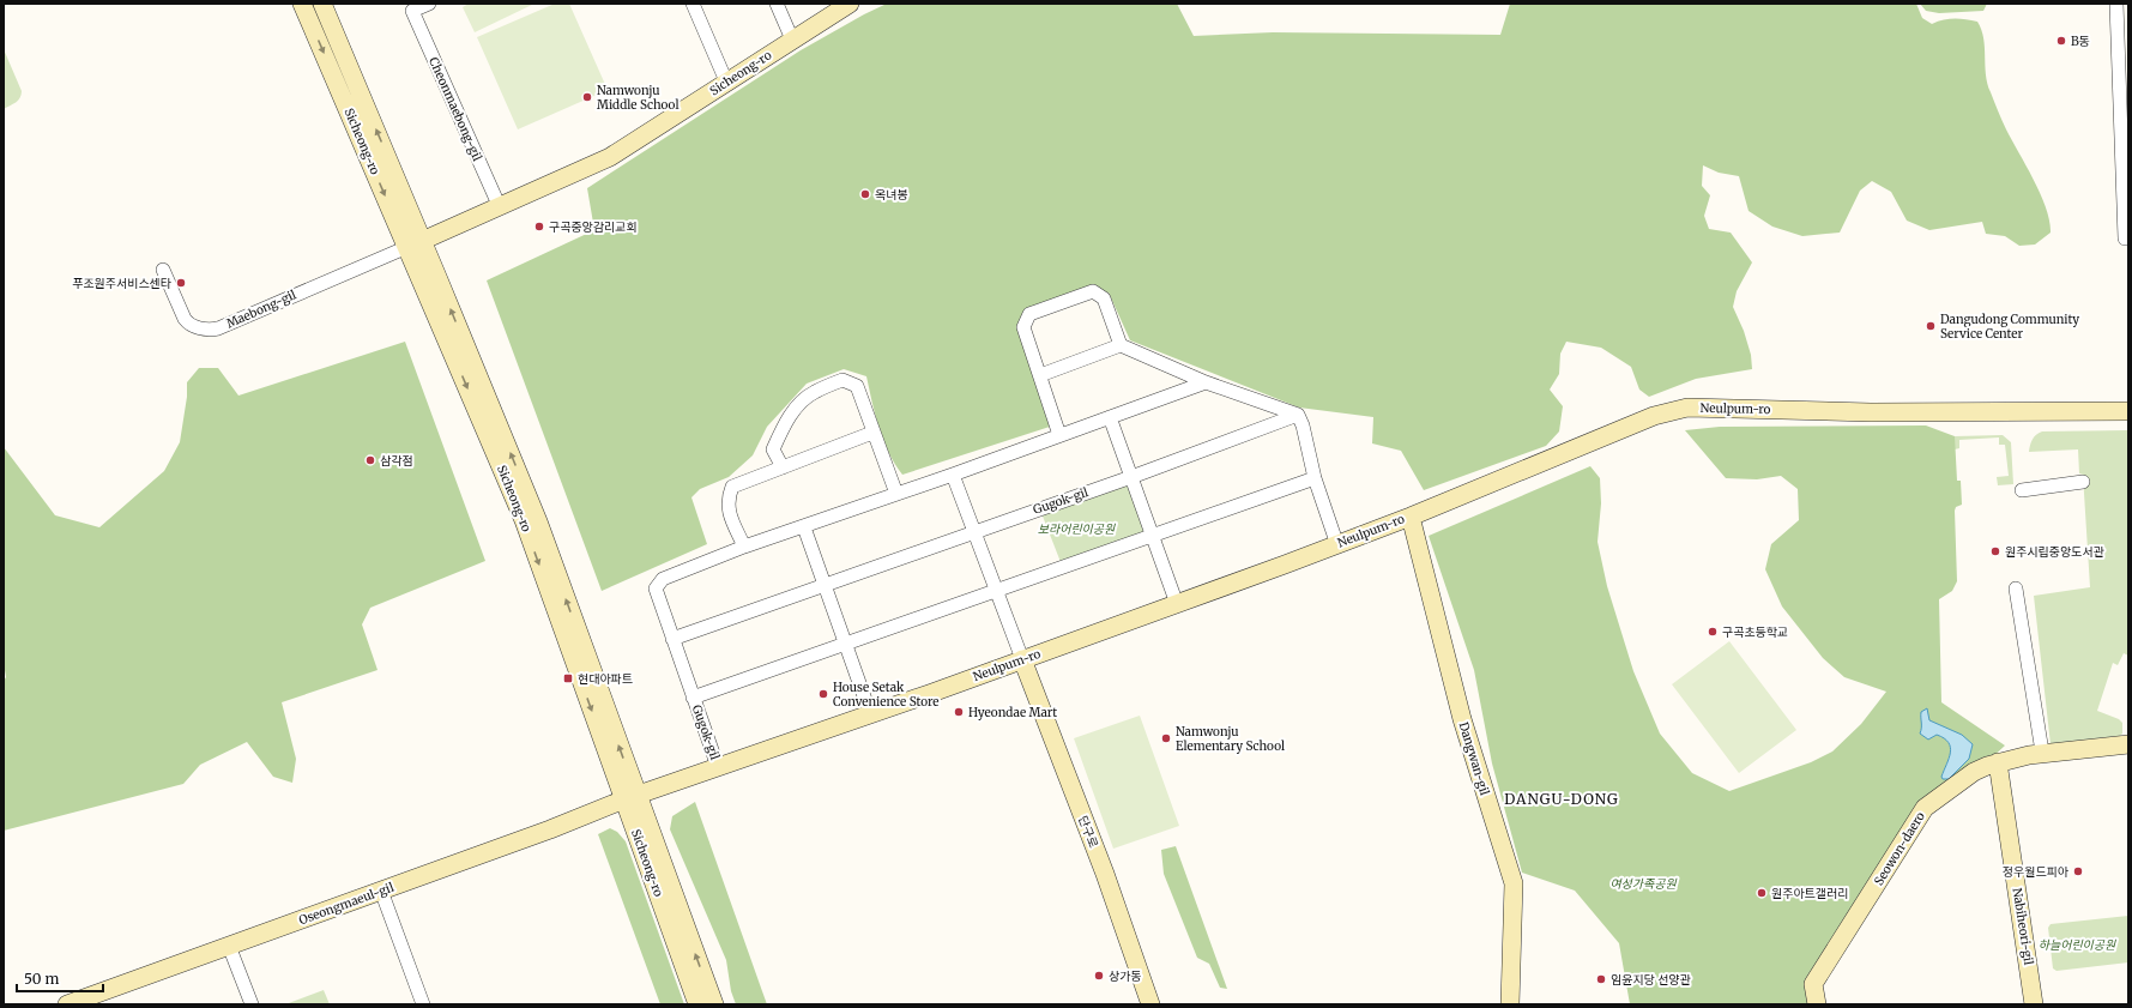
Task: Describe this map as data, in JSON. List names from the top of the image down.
{
  "streets": {
    "street": [
      "Sicheong-ro",
      "Cheonmaebong-gil",
      "Maebong-gil",
      "Neulpum-ro",
      "Gugok-gil",
      "Dangwan-gil",
      "단구로",
      "Seowon-daero",
      "Oseongmaeul-gil",
      "Nabiheori-gil"
    ]
  },
  "crossings": [
    ["Sicheong-ro", "Cheonmaebong-gil"],
    ["Sicheong-ro", "Maebong-gil"],
    ["Sicheong-ro", "Neulpum-ro"],
    ["Sicheong-ro", "Oseongmaeul-gil"],
    ["Neulpum-ro", "Gugok-gil"],
    ["Neulpum-ro", "Dangwan-gil"],
    ["Neulpum-ro", "단구로"],
    ["Neulpum-ro", "Oseongmaeul-gil"],
    ["Seowon-daero", "Nabiheori-gil"]
  ],
  "districts": ["DANGU-DONG"],
  "parks": ["보라어린이공원", "여성가족공원", "하늘어린이공원"],
  "places": {
    "other": [
      "B동",
      "Namwonju Middle School",
      "옥녀봉",
      "구곡중앙감리교회",
      "푸조원주서비스센타",
      "Dangudong Community Service Center",
      "삼각점",
      "원주시립중앙도서관",
      "구곡초등학교",
      "House Setak Convenience Store",
      "Hyeondae Mart",
      "Namwonju Elementary School",
      "정우월드피아",
      "원주아트갤러리",
      "상가동",
      "임윤지당 선양관"
    ],
    "transit": ["현대아파트"]
  },
  "scale_bar": "50 m"
}
